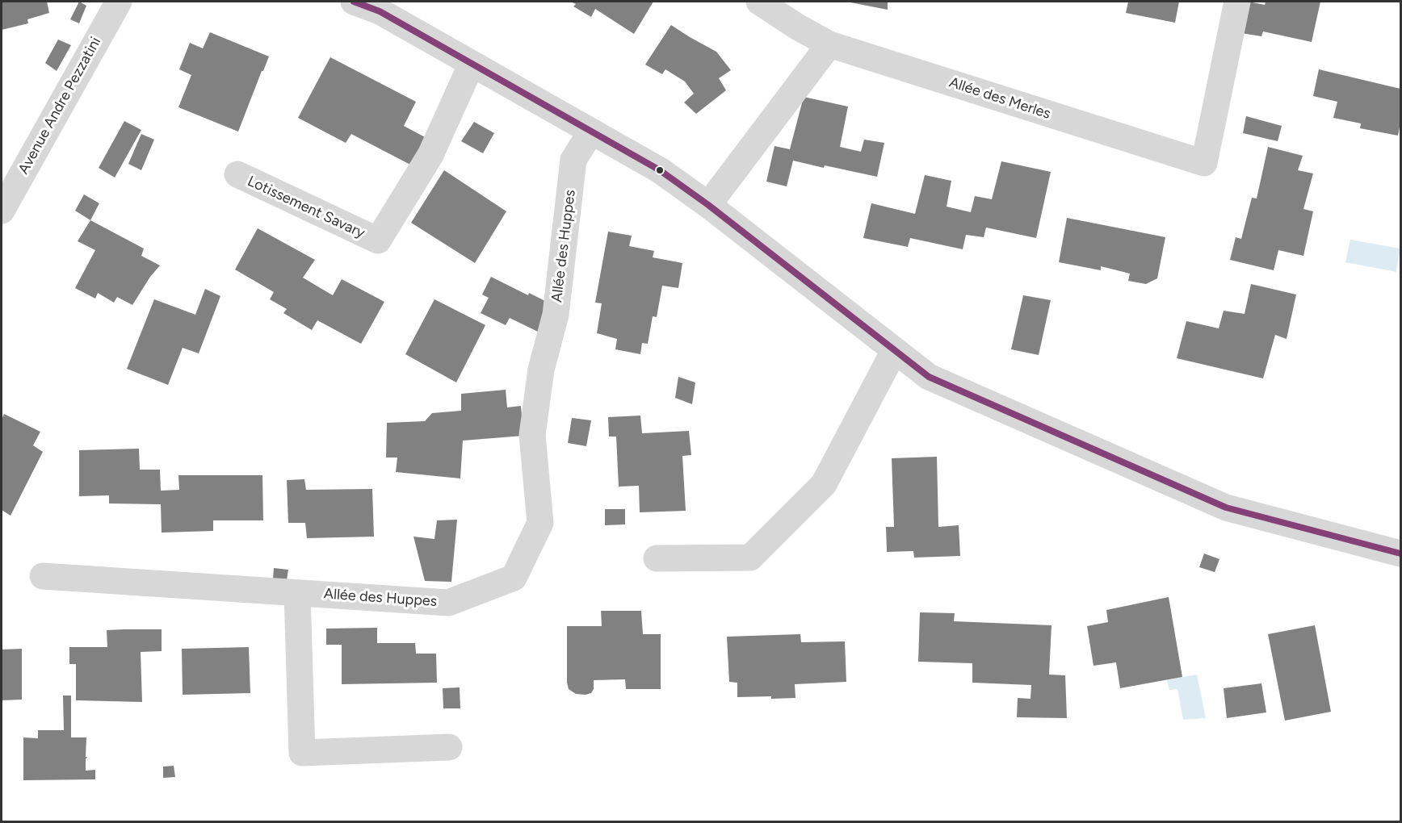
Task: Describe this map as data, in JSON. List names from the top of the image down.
{
  "streets": {
    "street": [
      "Allée des Merles",
      "Avenue Andre Pezzatini",
      "Lotissement Savary",
      "Allée des Huppes"
    ]
  }
}
